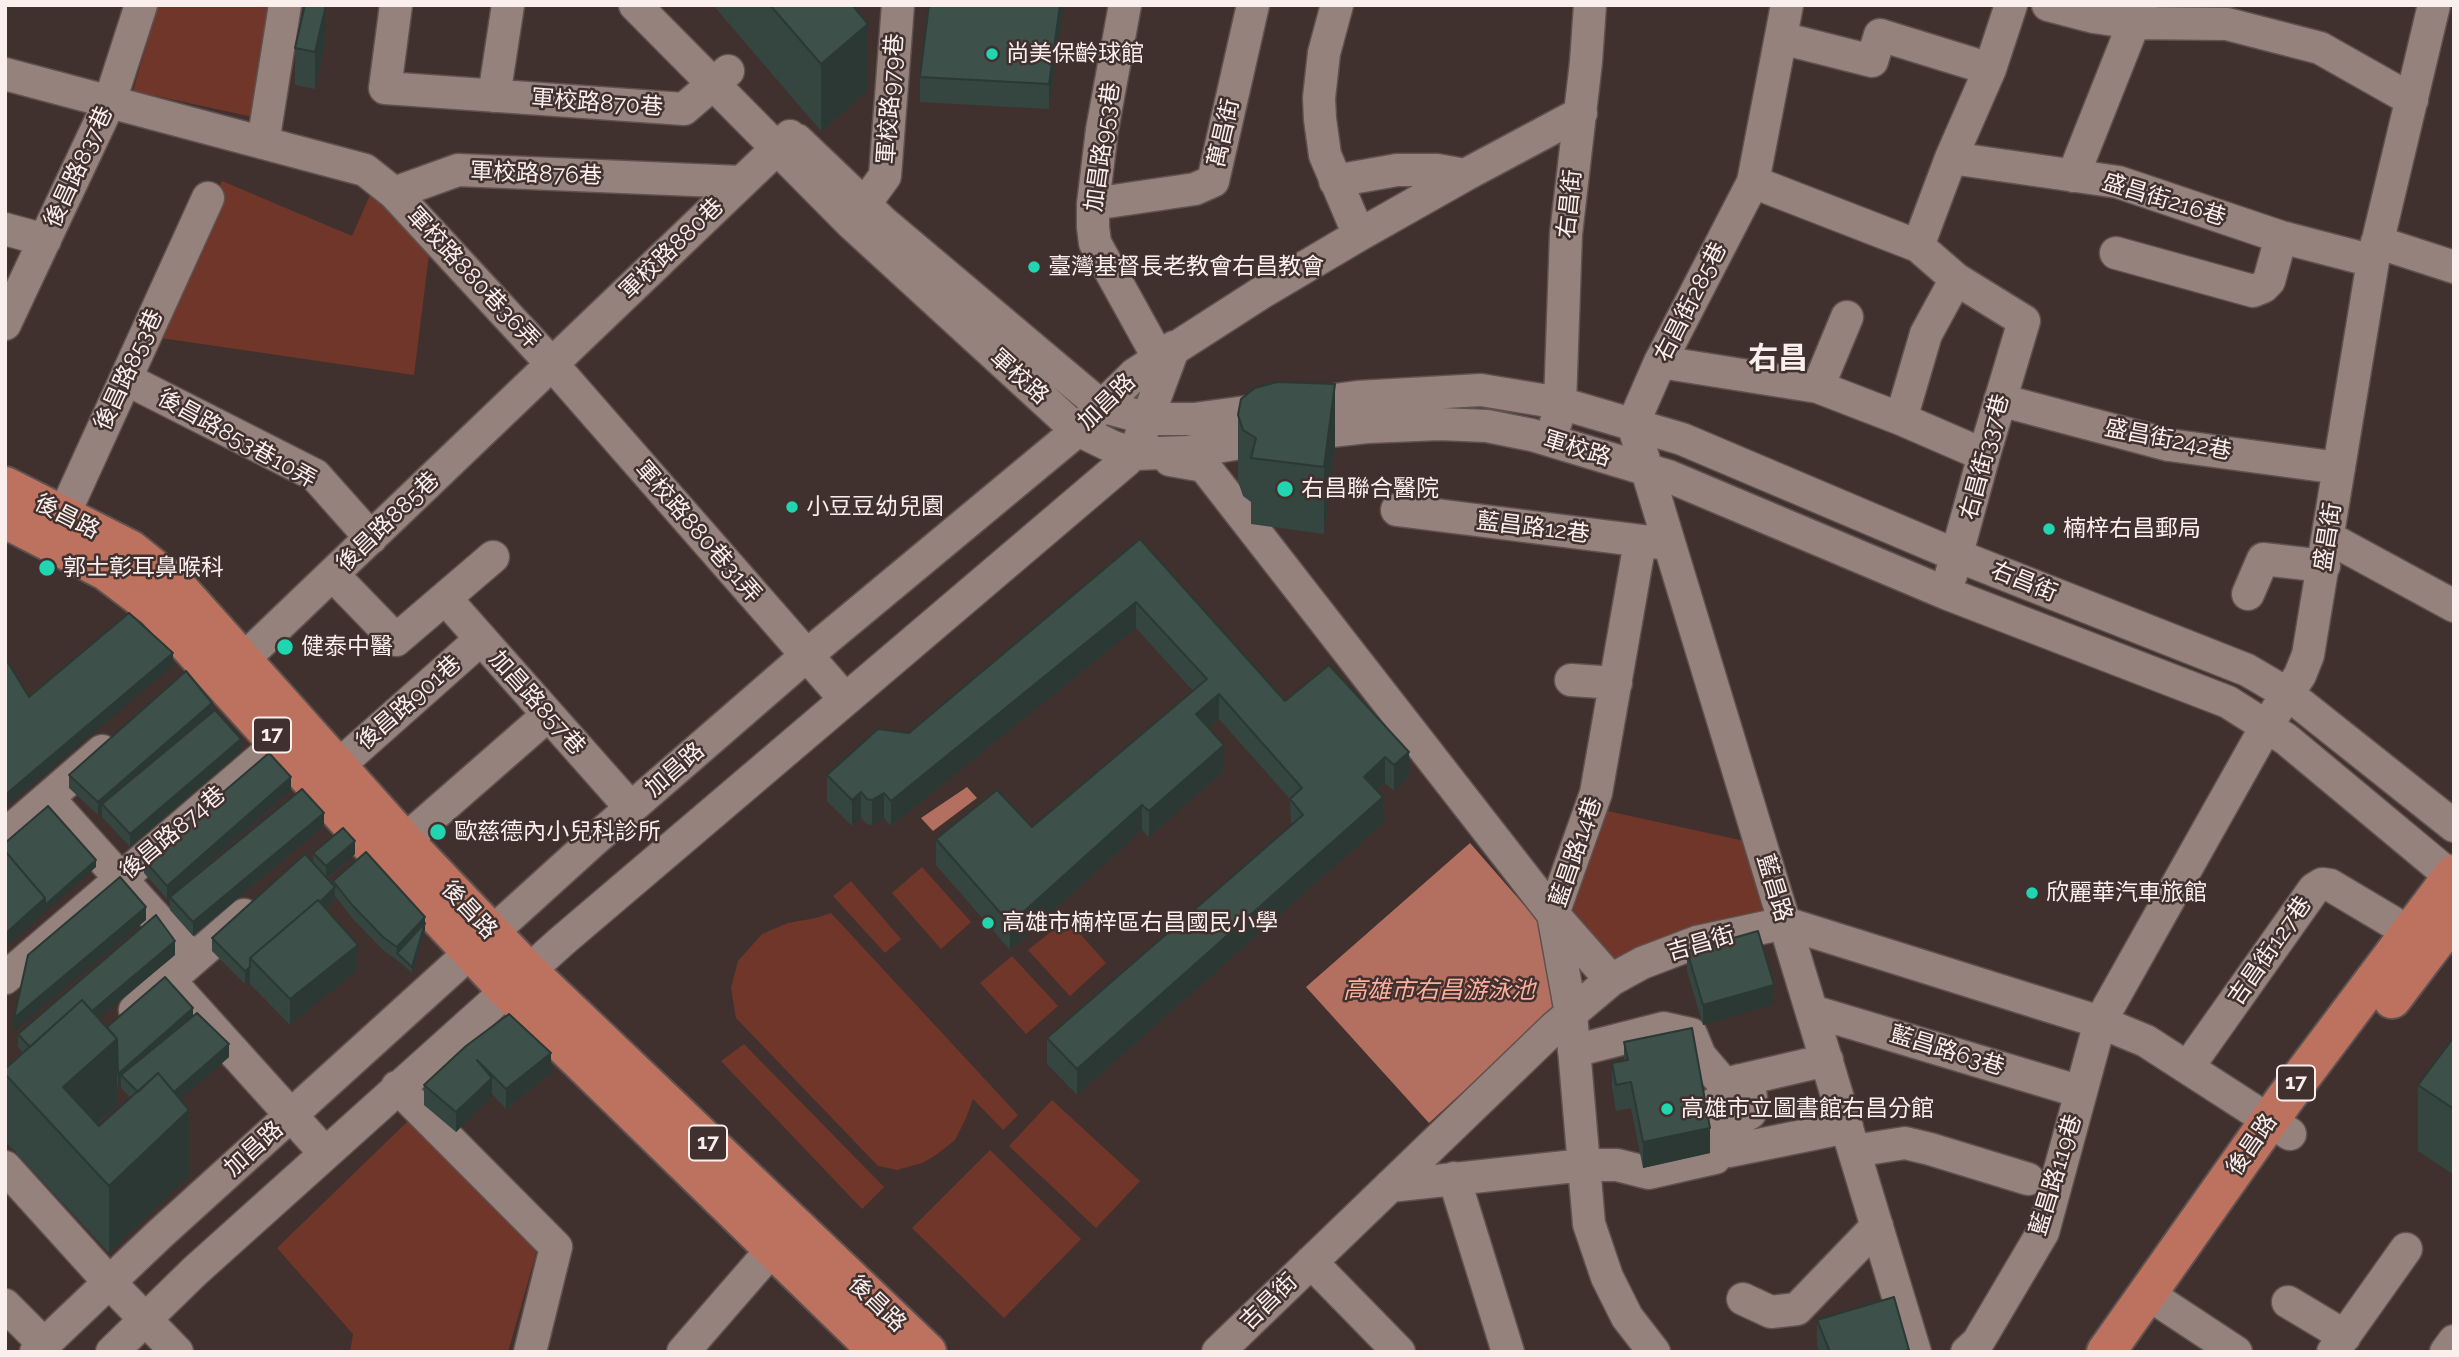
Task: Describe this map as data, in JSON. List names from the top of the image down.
{
  "streets": {
    "main road": ["後昌路", "17"],
    "street": [
      "軍校路979巷",
      "軍校路870巷",
      "萬昌街",
      "加昌路953巷",
      "後昌路837巷",
      "軍校路876巷",
      "盛昌街216巷",
      "右昌街",
      "軍校路880巷",
      "軍校路880巷36弄",
      "右昌街285巷",
      "後昌路853巷",
      "軍校路",
      "加昌路",
      "後昌路853巷10弄",
      "盛昌街242巷",
      "右昌街337巷",
      "後昌路885巷",
      "藍昌路12巷",
      "軍校路880巷31弄",
      "盛昌街",
      "後昌路901巷",
      "加昌路857巷",
      "後昌路874巷",
      "藍昌路14巷",
      "藍昌路",
      "吉昌街",
      "吉昌街127巷",
      "藍昌路63巷",
      "藍昌路119巷"
    ]
  },
  "crossings": [
    ["軍校路979巷", "軍校路"],
    ["軍校路870巷", "軍校路"],
    ["萬昌街", "加昌路953巷"],
    ["加昌路953巷", "加昌路"],
    ["軍校路876巷", "軍校路880巷"],
    ["軍校路876巷", "軍校路880巷36弄"],
    ["盛昌街216巷", "盛昌街"],
    ["右昌街", "右昌街285巷"],
    ["右昌街", "軍校路"],
    ["右昌街", "加昌路"],
    ["右昌街", "右昌街337巷"],
    ["右昌街", "後昌路"],
    ["右昌街", "盛昌街"],
    ["右昌街", "藍昌路"],
    ["軍校路880巷", "軍校路880巷36弄"],
    ["軍校路880巷", "軍校路"],
    ["軍校路880巷", "後昌路885巷"],
    ["軍校路880巷", "軍校路880巷31弄"],
    ["軍校路880巷36弄", "後昌路885巷"],
    ["軍校路880巷36弄", "軍校路880巷31弄"],
    ["右昌街285巷", "藍昌路"],
    ["後昌路853巷", "後昌路853巷10弄"],
    ["後昌路853巷", "後昌路"],
    ["軍校路", "加昌路"],
    ["軍校路", "藍昌路"],
    ["加昌路", "後昌路"],
    ["加昌路", "軍校路880巷31弄"],
    ["加昌路", "加昌路857巷"],
    ["後昌路853巷10弄", "後昌路885巷"],
    ["盛昌街242巷", "右昌街337巷"],
    ["盛昌街242巷", "盛昌街"],
    ["後昌路", "後昌路885巷"],
    ["後昌路", "後昌路901巷"],
    ["後昌路", "後昌路874巷"],
    ["後昌路", "吉昌街"],
    ["後昌路", "吉昌街127巷"],
    ["後昌路885巷", "軍校路880巷31弄"],
    ["藍昌路12巷", "藍昌路14巷"],
    ["藍昌路12巷", "藍昌路"],
    ["盛昌街", "吉昌街"],
    ["盛昌街", "藍昌路119巷"],
    ["後昌路901巷", "加昌路857巷"],
    ["藍昌路14巷", "藍昌路"],
    ["藍昌路14巷", "吉昌街"],
    ["藍昌路", "吉昌街"],
    ["藍昌路", "藍昌路63巷"],
    ["吉昌街", "吉昌街127巷"],
    ["吉昌街", "藍昌路119巷"],
    ["藍昌路63巷", "藍昌路119巷"]
  ],
  "districts": ["右昌"],
  "water": ["高雄市右昌游泳池"],
  "places": [
    "尚美保齡球館",
    "臺灣基督長老教會右昌教會",
    "右昌聯合醫院",
    "小豆豆幼兒園",
    "楠梓右昌郵局",
    "郭士彰耳鼻喉科",
    "健泰中醫",
    "歐慈德內小兒科診所",
    "欣麗華汽車旅館",
    "高雄市楠梓區右昌國民小學",
    "高雄市立圖書館右昌分館"
  ]
}
